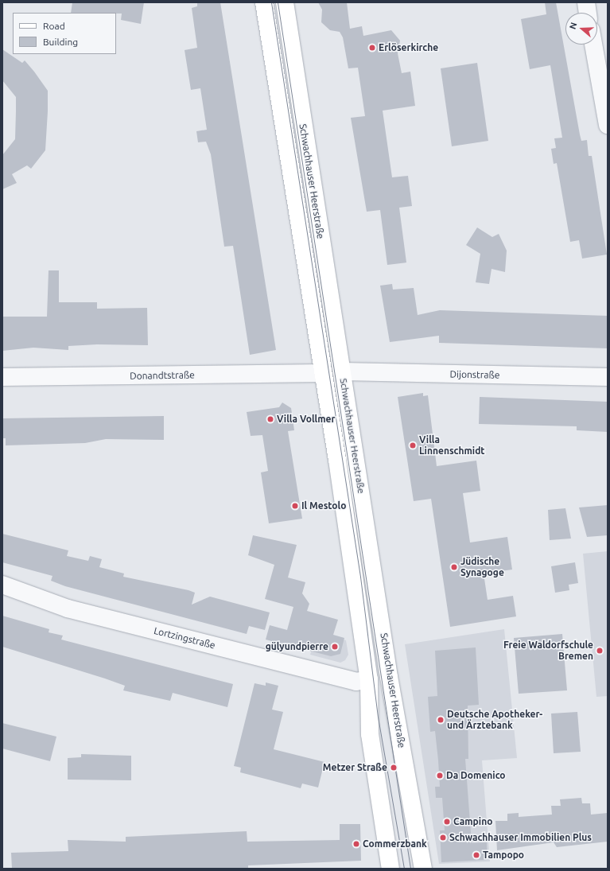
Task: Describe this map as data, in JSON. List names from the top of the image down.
{
  "streets": {
    "main road": ["Schwachhauser Heerstraße"],
    "street": ["Dijonstraße", "Donandtstraße", "Lortzingstraße"]
  },
  "crossings": [
    ["Schwachhauser Heerstraße", "Dijonstraße"],
    ["Schwachhauser Heerstraße", "Donandtstraße"],
    ["Schwachhauser Heerstraße", "Lortzingstraße"]
  ],
  "places": [
    "Erlöserkirche",
    "Villa Vollmer",
    "Villa Linnenschmidt",
    "Il Mestolo",
    "Jüdische Synagoge",
    "gülyundpierre",
    "Freie Waldorfschule Bremen",
    "Deutsche Apotheker- und Ärztebank",
    "Metzer Straße",
    "Da Domenico",
    "Campino",
    "Schwachhauser Immobilien Plus",
    "Commerzbank",
    "Tampopo"
  ],
  "legend": ["Road", "Building"],
  "north": "left"
}
